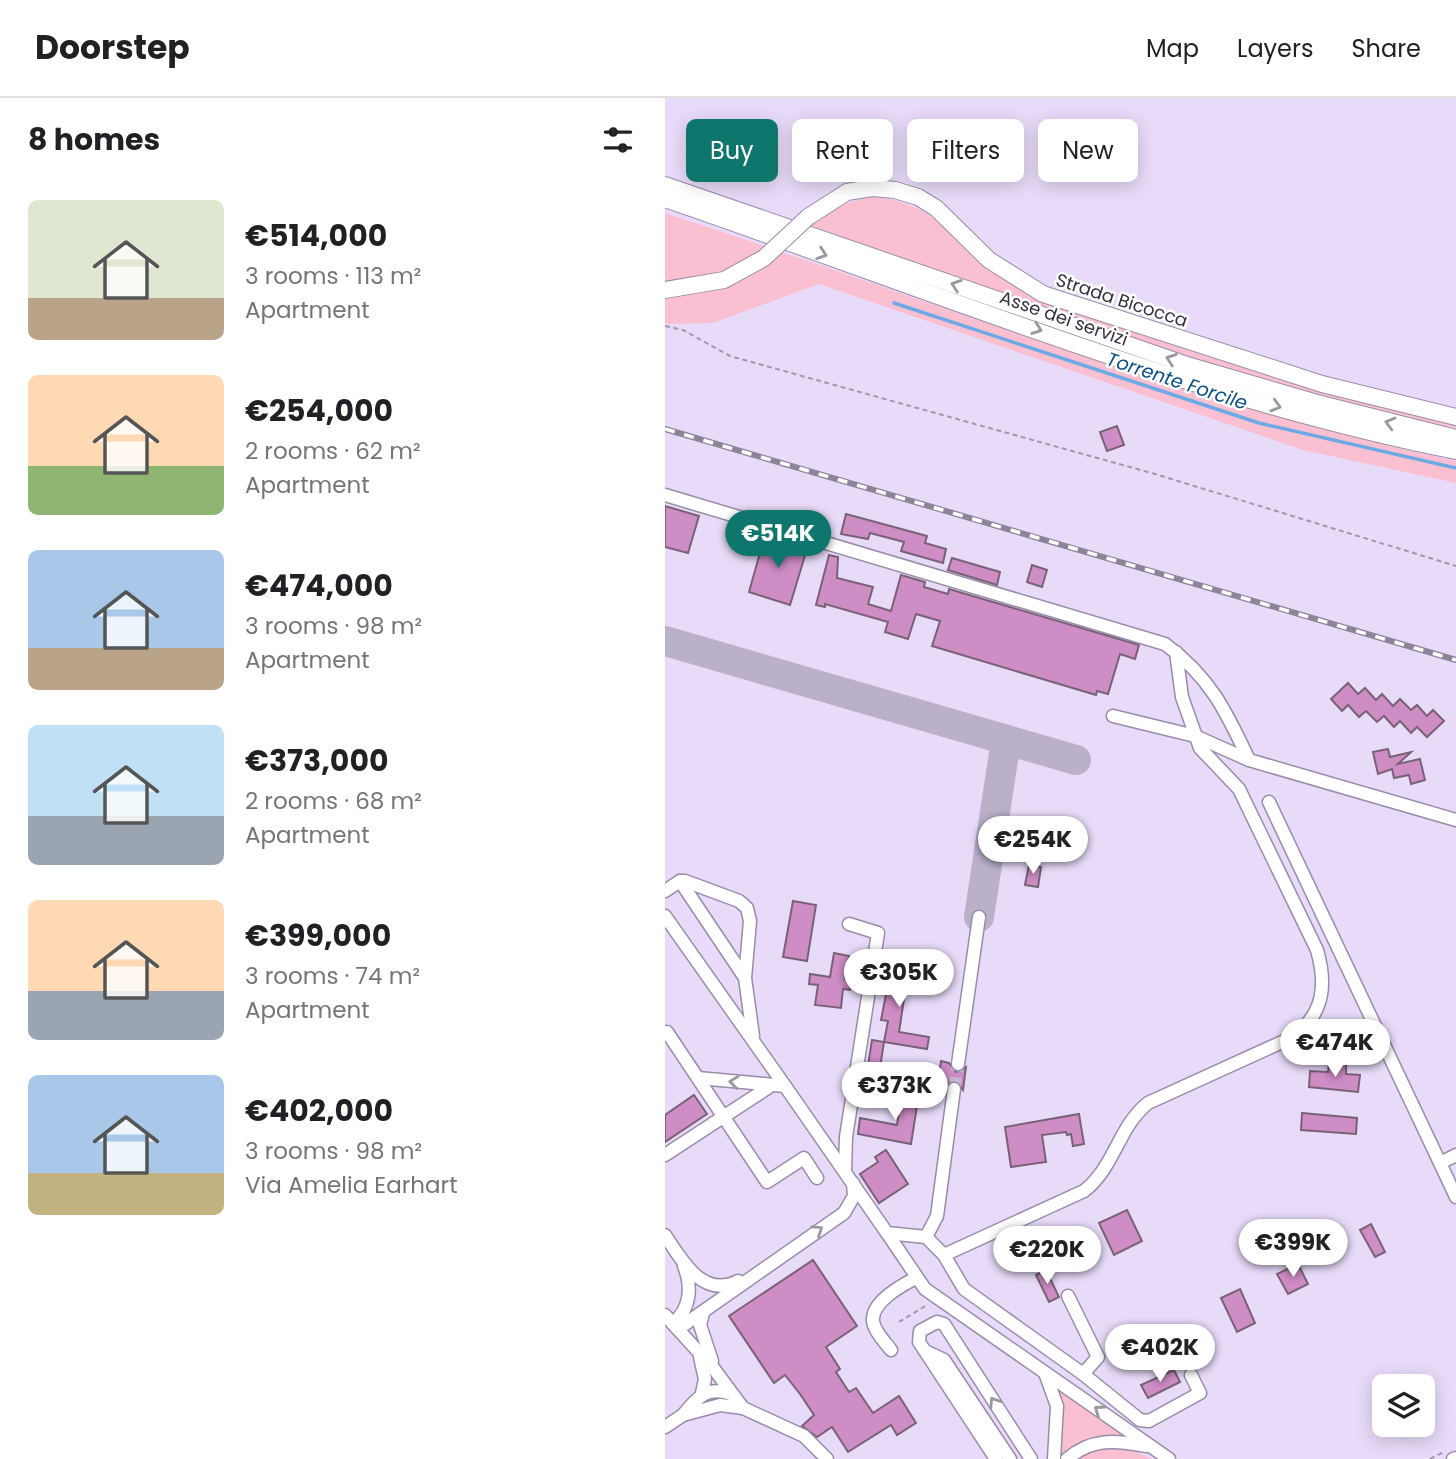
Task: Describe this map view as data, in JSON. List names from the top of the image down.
{
  "streets": {
    "main road": ["Strada Bicocca", "Asse dei servizi"]
  },
  "water": ["Torrente Forcile"],
  "page": {
    "header": "Doorstep",
    "nav": ["Map", "Layers", "Share"],
    "heading": "8 homes",
    "chip": [
      "Buy",
      "Rent",
      "Filters",
      "New"
    ],
    "list": [
      {
        "name": "€514,000",
        "note": "3 rooms · 113 m² · Apartment"
      },
      {
        "name": "€254,000",
        "note": "2 rooms · 62 m² · Apartment"
      },
      {
        "name": "€474,000",
        "note": "3 rooms · 98 m² · Apartment"
      },
      {
        "name": "€373,000",
        "note": "2 rooms · 68 m² · Apartment"
      },
      {
        "name": "€399,000",
        "note": "3 rooms · 74 m² · Apartment"
      },
      {
        "name": "€402,000",
        "note": "3 rooms · 98 m² · Via Amelia Earhart"
      }
    ],
    "price": [
      "€514K",
      "€254K",
      "€305K",
      "€474K",
      "€373K",
      "€399K",
      "€220K",
      "€402K"
    ]
  }
}
